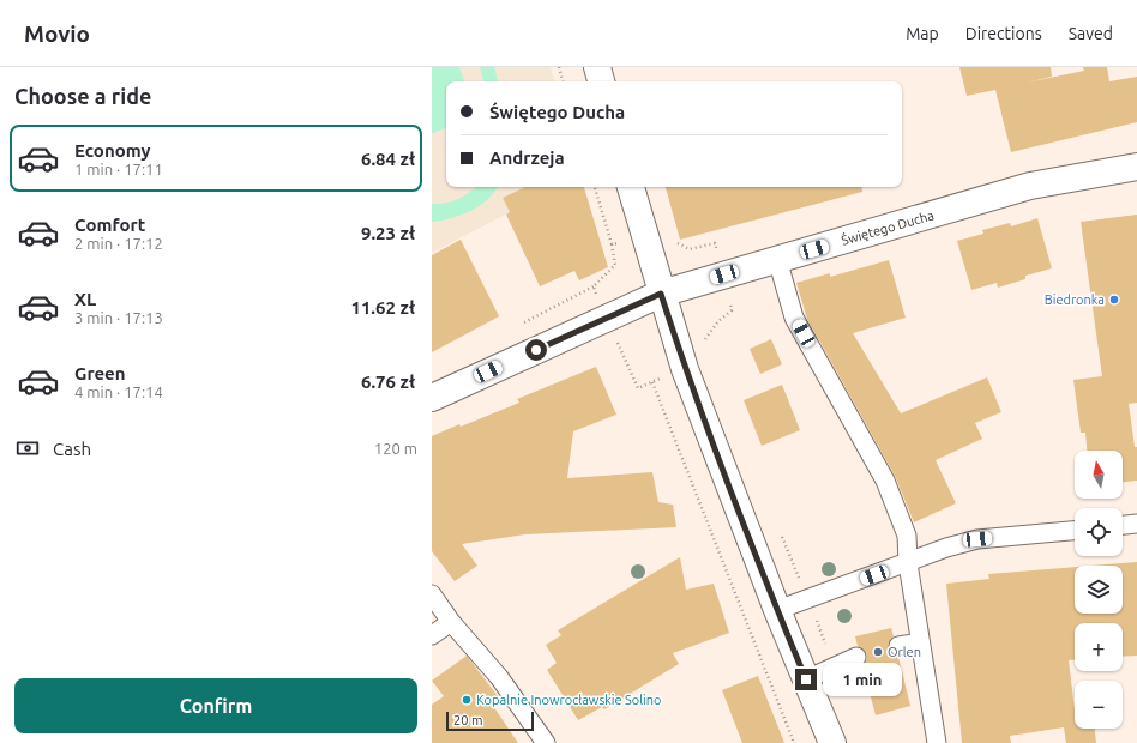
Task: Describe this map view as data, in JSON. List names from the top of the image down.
{
  "streets": {
    "street": ["Świętego Ducha"]
  },
  "places": ["Biedronka", "Orlen", "Kopalnie Inowrocławskie Solino"],
  "scale_bar": "20 m",
  "north": "top",
  "page": {
    "header": "Movio",
    "nav": ["Map", "Directions", "Saved"],
    "heading": "Choose a ride",
    "banner": ["Świętego Ducha", "Andrzeja"],
    "list": [
      {
        "name": "Economy",
        "note": "1 min · 17:11",
        "value": "6.84 zł"
      },
      {
        "name": "Comfort",
        "note": "2 min · 17:12",
        "value": "9.23 zł"
      },
      {
        "name": "XL",
        "note": "3 min · 17:13",
        "value": "11.62 zł"
      },
      {
        "name": "Green",
        "note": "4 min · 17:14",
        "value": "6.76 zł"
      }
    ],
    "pay": ["Cash", "120 m"],
    "map_buttons": ["+", "−"],
    "bubble": "1 min",
    "buttons": "Confirm",
    "scale": "20 m"
  }
}
